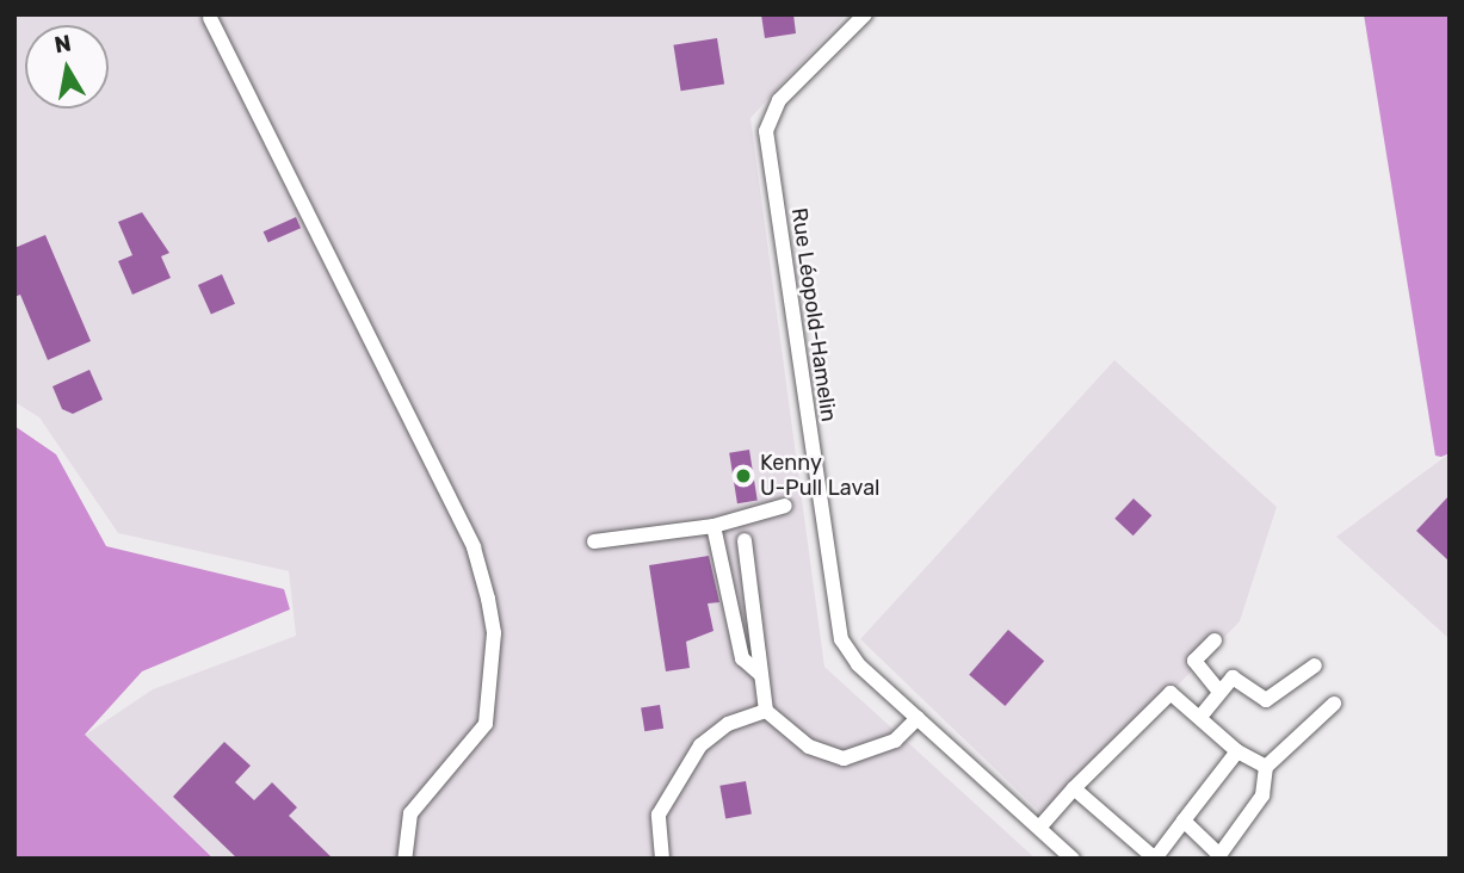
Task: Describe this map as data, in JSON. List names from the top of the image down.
{
  "streets": {
    "street": ["Rue Léopold-Hamelin"]
  },
  "places": ["Kenny U-Pull Laval"],
  "north": "top"
}
